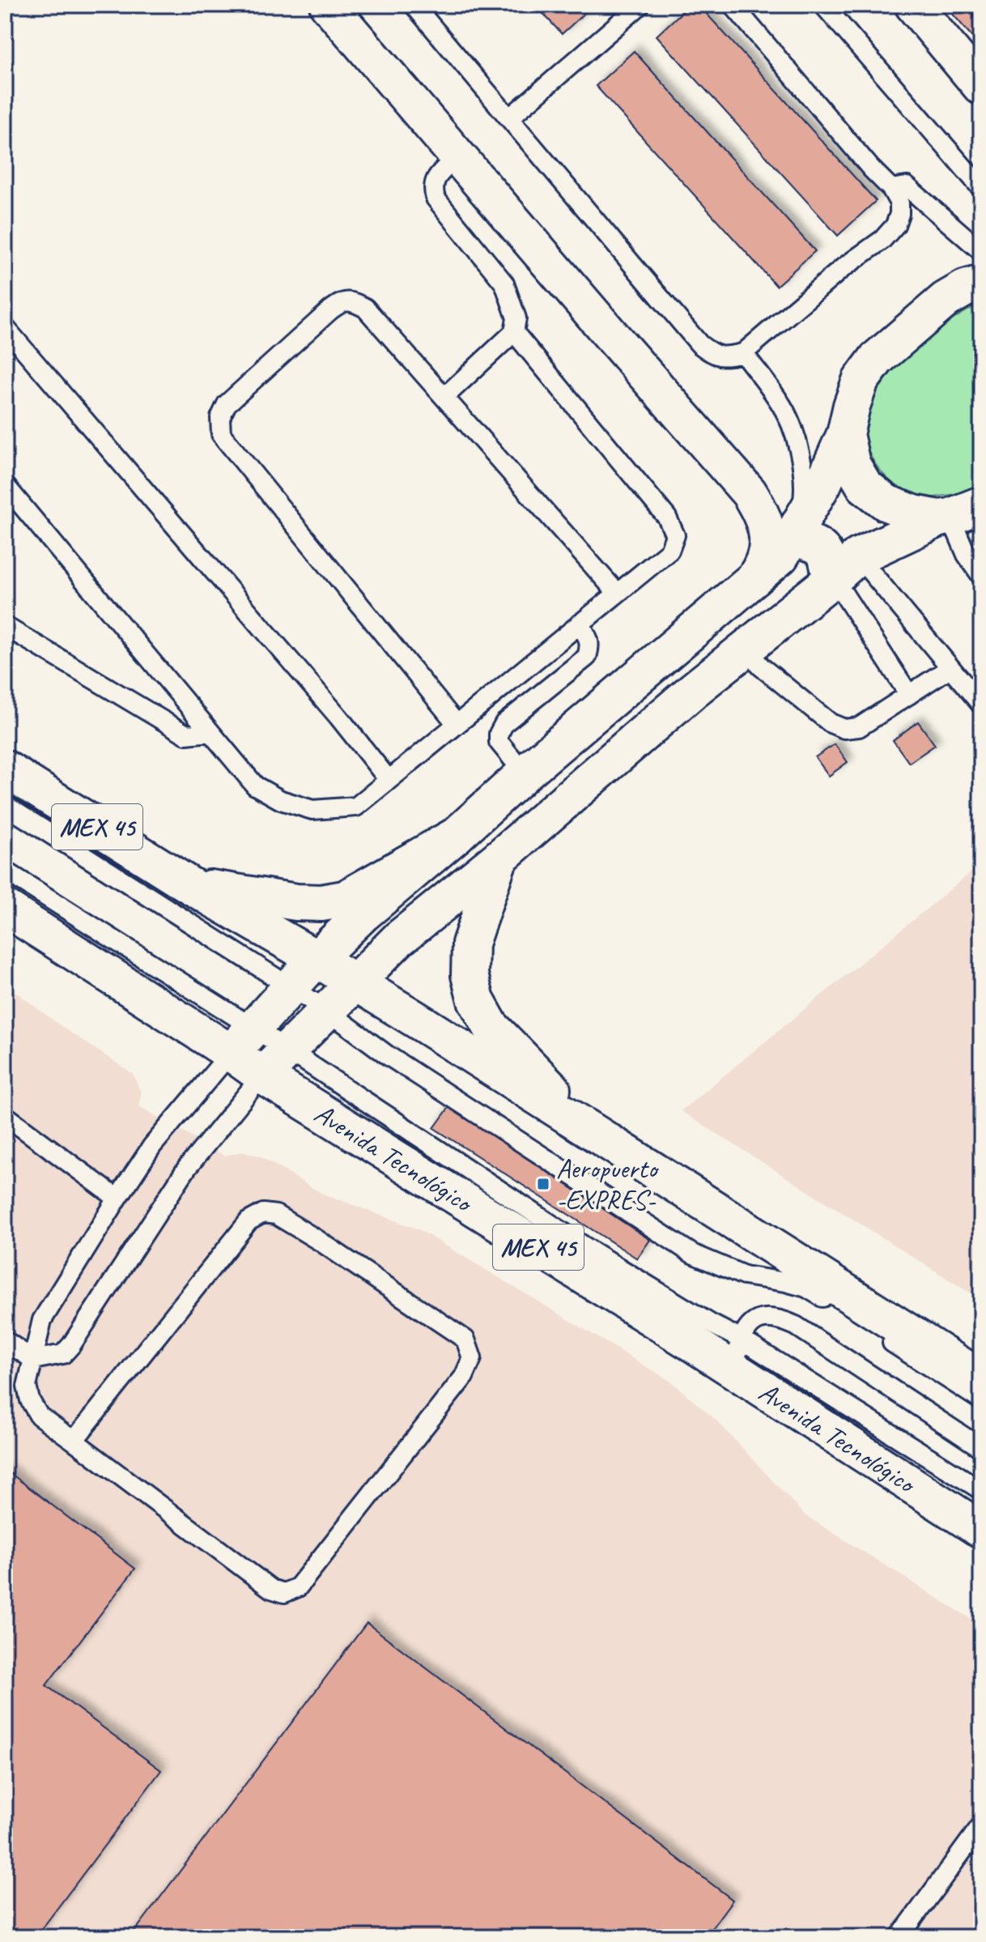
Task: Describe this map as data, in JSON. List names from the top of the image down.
{
  "streets": {
    "street": ["MEX 45", "Avenida Tecnológico"]
  },
  "places": {
    "transit": ["Aeropuerto -EXPRES-"]
  }
}
